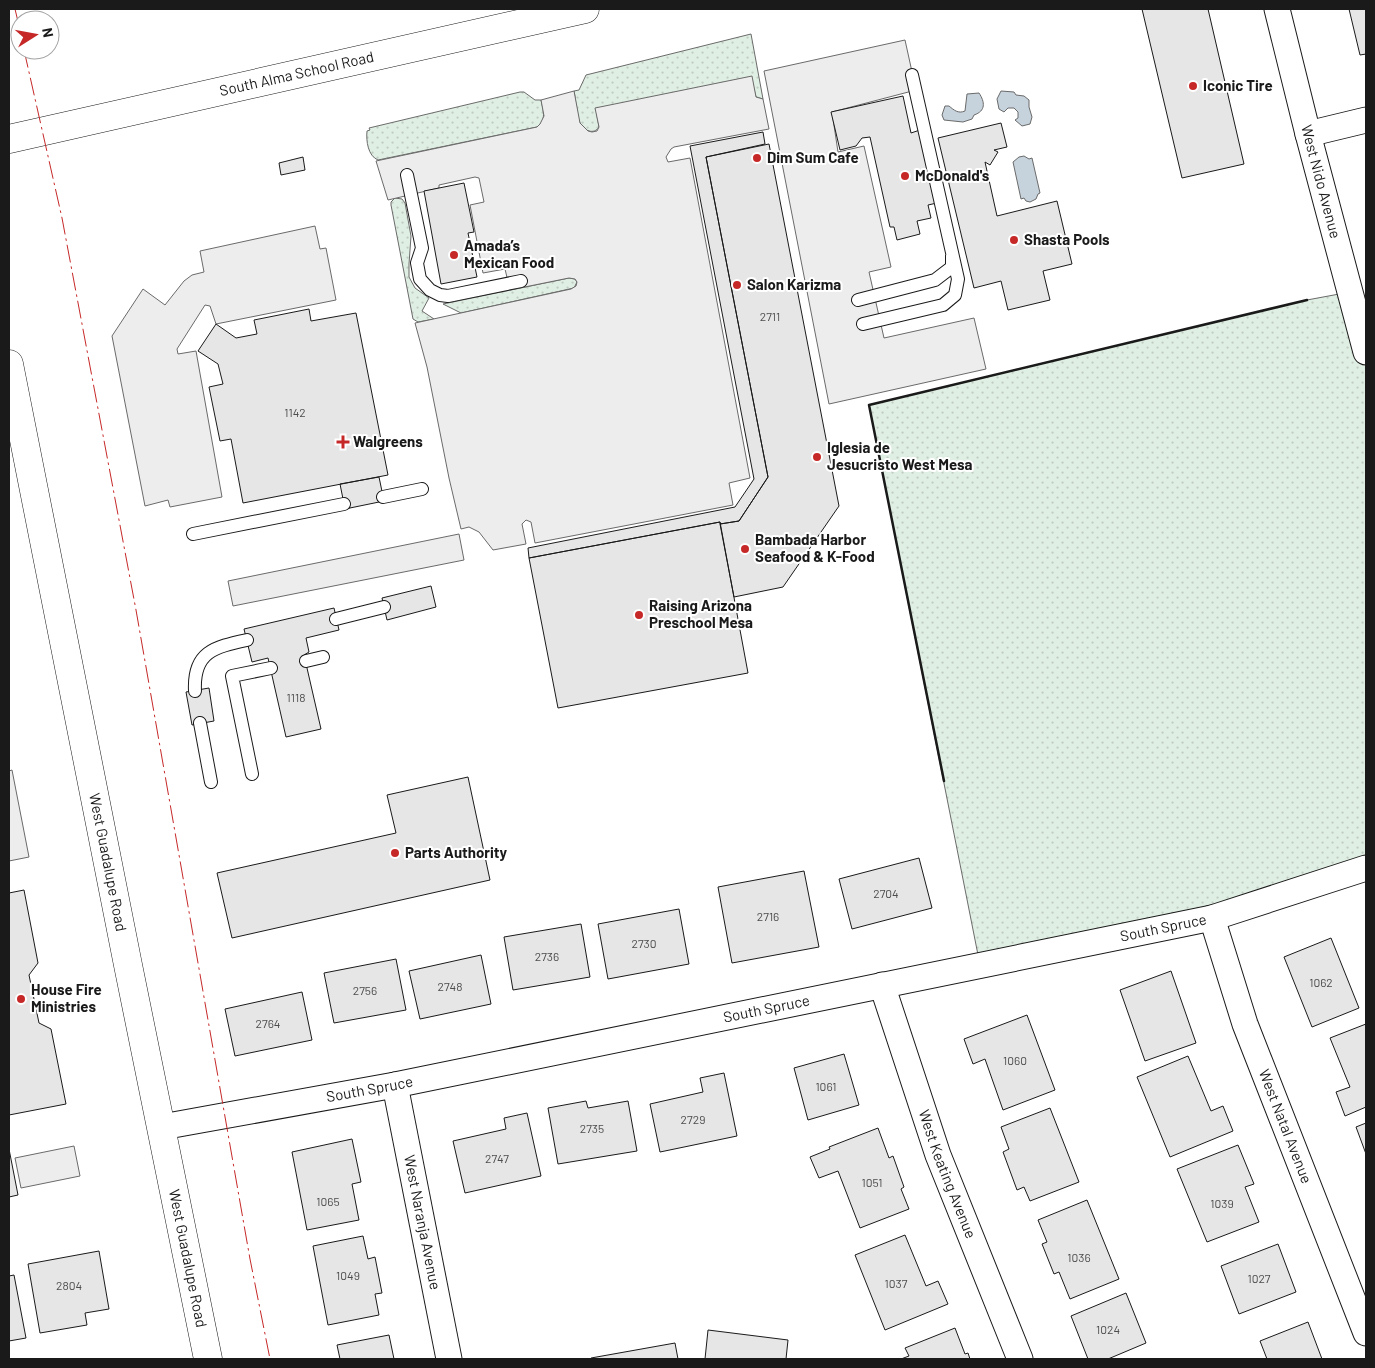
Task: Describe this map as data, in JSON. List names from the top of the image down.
{
  "streets": {
    "main road": ["South Alma School Road", "West Guadalupe Road"],
    "street": [
      "West Nido Avenue",
      "South Spruce",
      "West Natal Avenue",
      "West Keating Avenue",
      "West Naranja Avenue"
    ]
  },
  "crossings": [
    ["West Guadalupe Road", "South Spruce"],
    ["South Spruce", "West Natal Avenue"],
    ["South Spruce", "West Keating Avenue"],
    ["South Spruce", "West Naranja Avenue"]
  ],
  "places": {
    "other": [
      "Iconic Tire",
      "Dim Sum Cafe",
      "McDonald's",
      "Shasta Pools",
      "Amada’s Mexican Food",
      "Salon Karizma",
      "Iglesia de Jesucristo West Mesa",
      "Bambada Harbor Seafood & K-Food",
      "Raising Arizona Preschool Mesa",
      "Parts Authority",
      "House Fire Ministries"
    ],
    "health": ["Walgreens"]
  },
  "house_numbers": [
    "2711",
    "1142",
    "1118",
    "2704",
    "2716",
    "2730",
    "2736",
    "1062",
    "2748",
    "2756",
    "2764",
    "1060",
    "1061",
    "2729",
    "2735",
    "2747",
    "1051",
    "1065",
    "1039",
    "1036",
    "1049",
    "1027",
    "1037",
    "2804",
    "1024"
  ],
  "north": "right"
}
